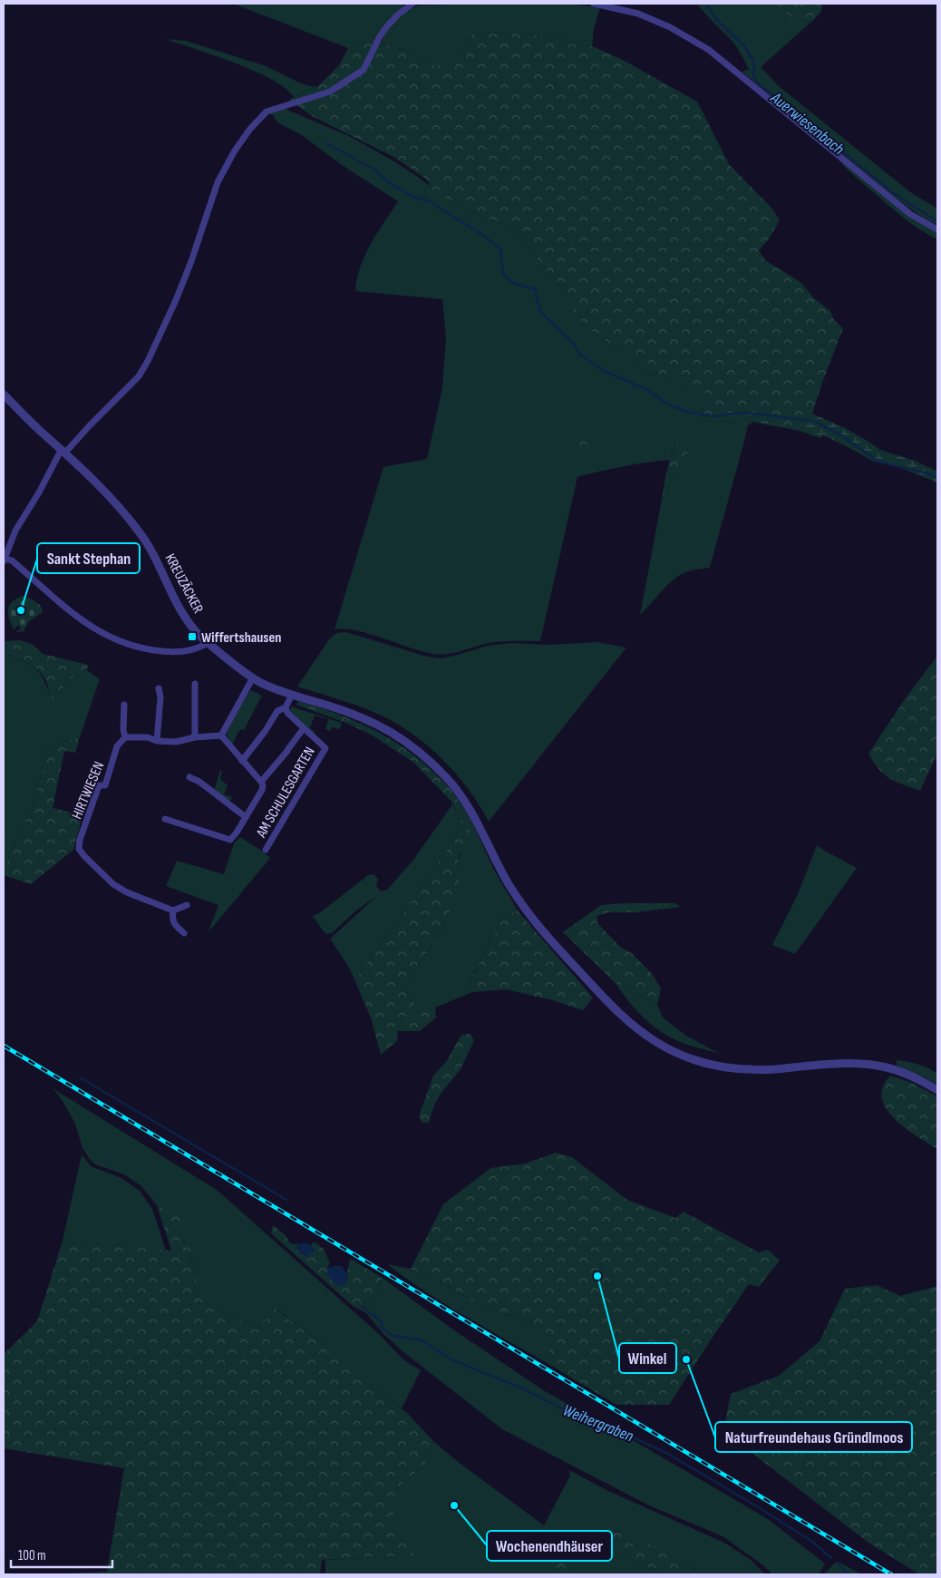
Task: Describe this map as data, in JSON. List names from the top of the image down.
{
  "streets": {
    "street": ["KREUZÄCKER", "HIRTWIESEN", "AM SCHULESGARTEN"]
  },
  "water": ["Auerwiesenbach", "Weihergraben"],
  "places": {
    "other": [
      "Sankt Stephan",
      "Winkel",
      "Naturfreundehaus Gründlmoos",
      "Wochenendhäuser"
    ],
    "transit": ["Wiffertshausen"]
  },
  "scale_bar": "100 m"
}
